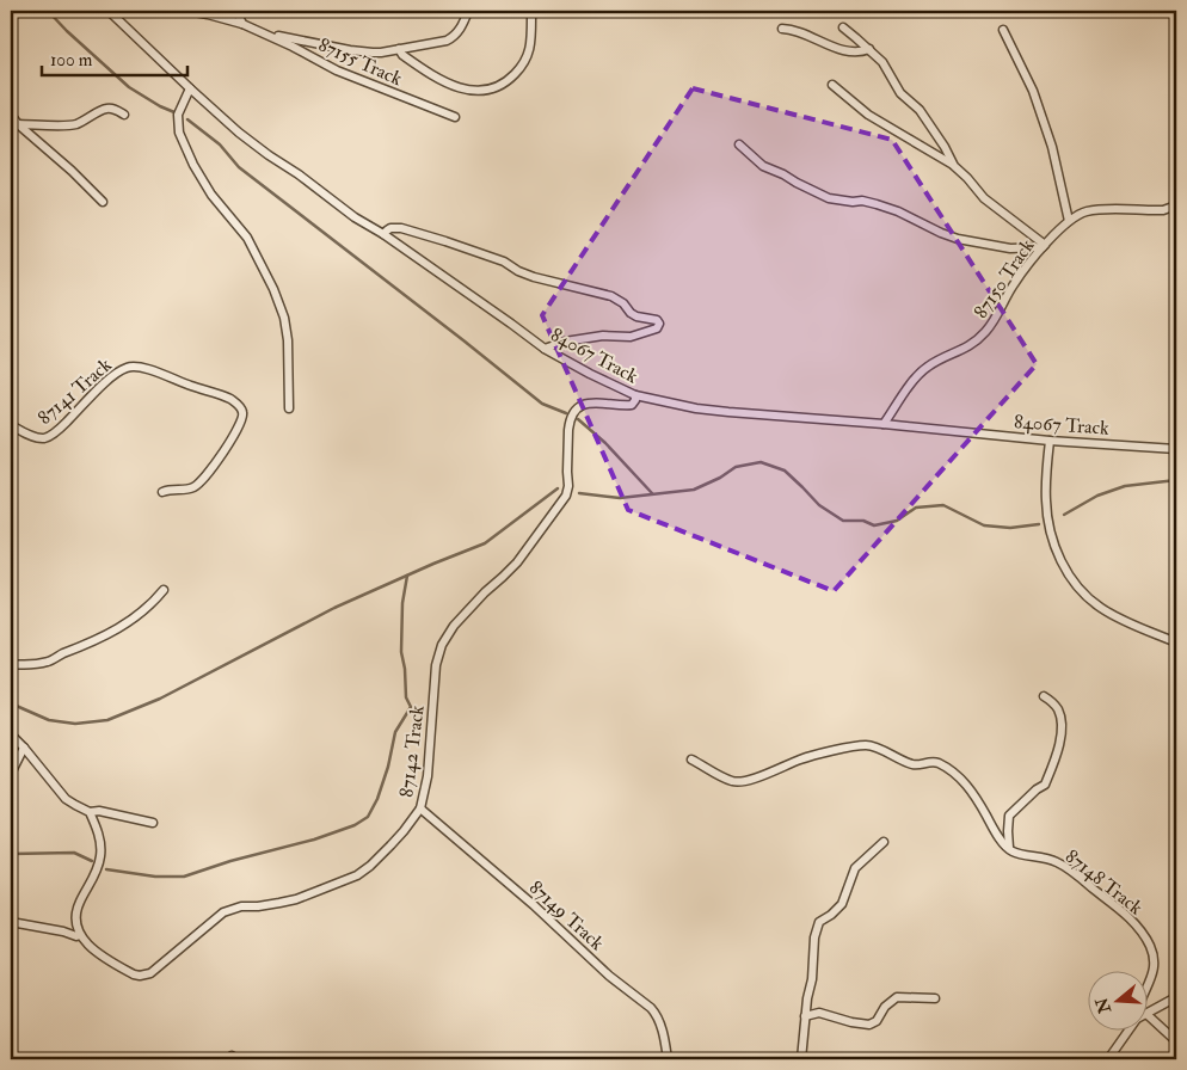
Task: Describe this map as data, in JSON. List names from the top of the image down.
{
  "streets": {
    "street": [
      "87155 Track",
      "87150 Track",
      "84067 Track",
      "87141 Track",
      "87142 Track",
      "87148 Track",
      "87149 Track"
    ]
  },
  "crossings": [
    ["87150 Track", "84067 Track"],
    ["84067 Track", "87142 Track"],
    ["87142 Track", "87149 Track"]
  ],
  "scale_bar": "100 m",
  "north": "left"
}
